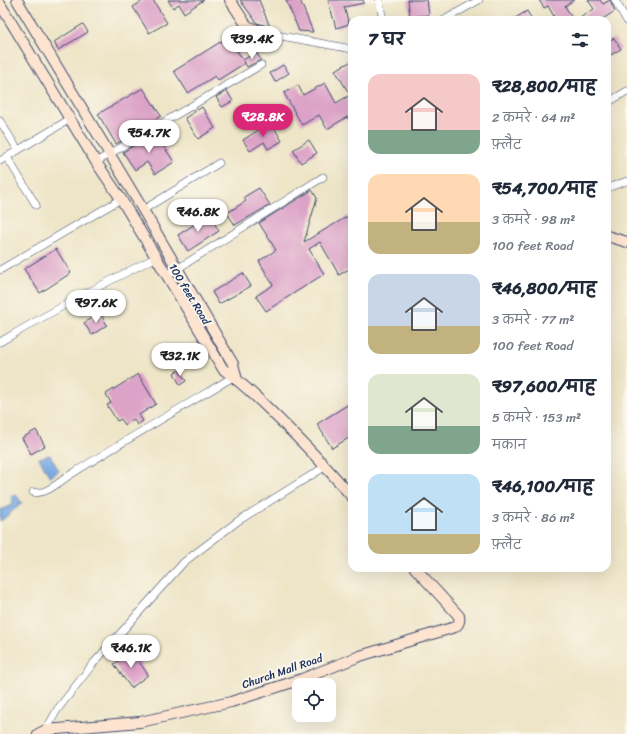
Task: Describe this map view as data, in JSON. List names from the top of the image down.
{
  "streets": {
    "street": ["100 feet Road", "Church Mall Road"]
  },
  "page": {
    "heading": "7 घर",
    "price": [
      "₹39.4K",
      "₹28.8K",
      "₹54.7K",
      "₹46.8K",
      "₹97.6K",
      "₹32.1K",
      "₹46.1K"
    ],
    "list": [
      {
        "name": "₹28,800/माह",
        "note": "2 कमरे · 64 m² · फ़्लैट"
      },
      {
        "name": "₹54,700/माह",
        "note": "3 कमरे · 98 m² · 100 feet Road"
      },
      {
        "name": "₹46,800/माह",
        "note": "3 कमरे · 77 m² · 100 feet Road"
      },
      {
        "name": "₹97,600/माह",
        "note": "5 कमरे · 153 m² · मकान"
      },
      {
        "name": "₹46,100/माह",
        "note": "3 कमरे · 86 m² · फ़्लैट"
      }
    ]
  }
}
